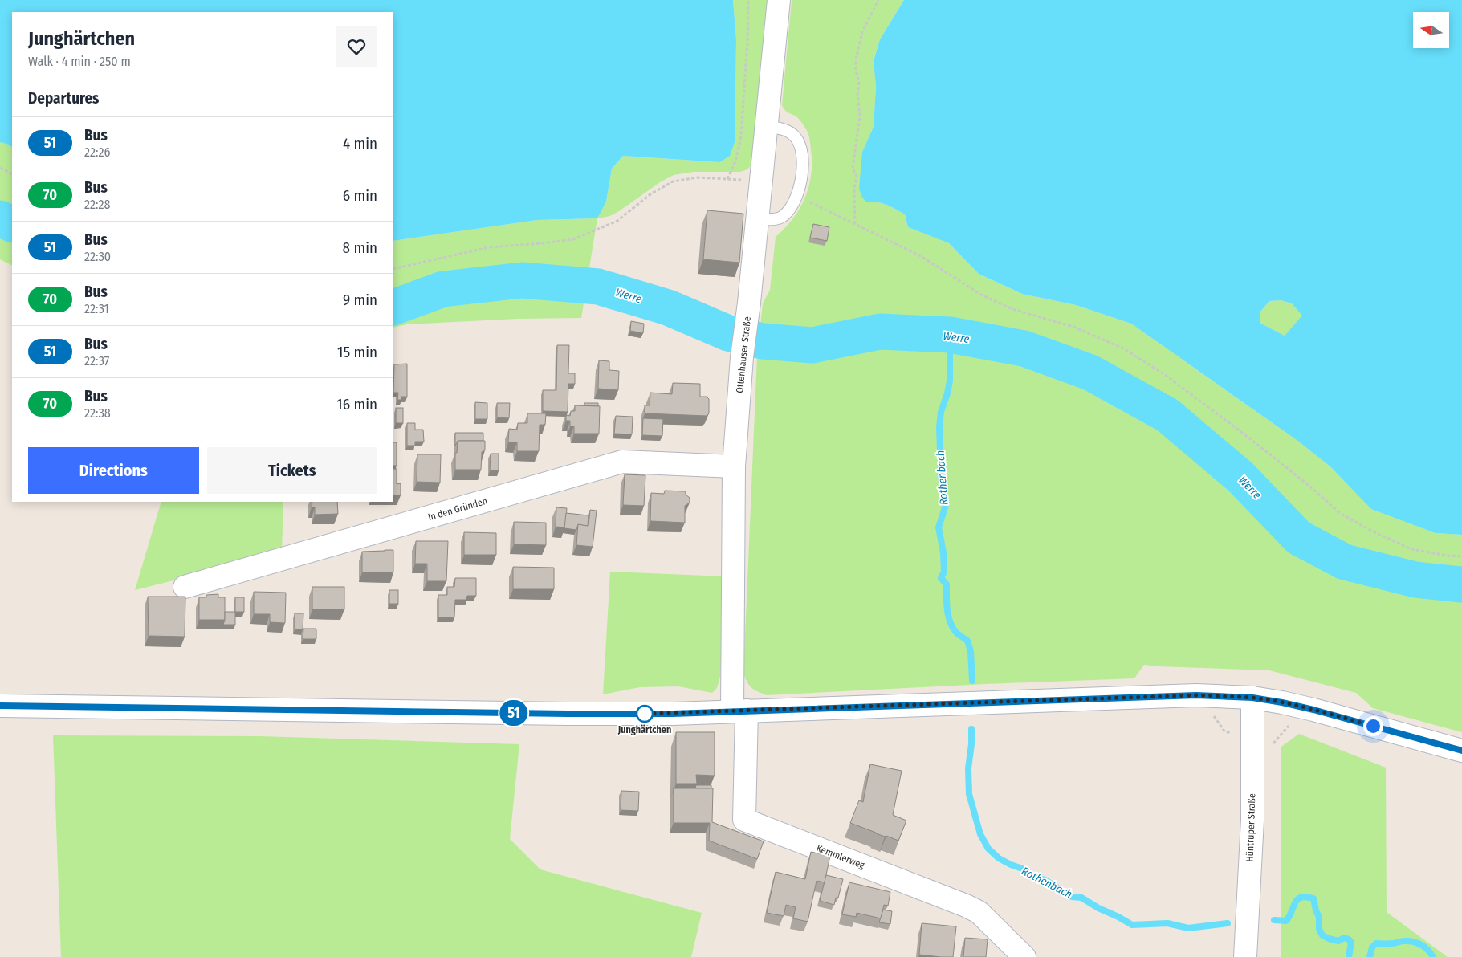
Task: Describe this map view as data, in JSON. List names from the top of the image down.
{
  "streets": {
    "street": [
      "Ottenhauser Straße",
      "In den Gründen",
      "Hüntruper Straße",
      "Kemmlerweg"
    ]
  },
  "crossings": [
    ["Ottenhauser Straße", "In den Gründen"],
    ["Ottenhauser Straße", "Kemmlerweg"]
  ],
  "water": ["Werre", "Rothenbach"],
  "places": ["Junghärtchen"],
  "lines": ["bus line 51"],
  "north": "left",
  "page": {
    "on_map": "51",
    "heading": [
      ["Junghärtchen", "Walk · 4 min · 250 m"],
      "Departures"
    ],
    "list": [
      {
        "mark": "51",
        "name": "Bus",
        "note": "22:26",
        "value": "4 min"
      },
      {
        "mark": "70",
        "name": "Bus",
        "note": "22:28",
        "value": "6 min"
      },
      {
        "mark": "51",
        "name": "Bus",
        "note": "22:30",
        "value": "8 min"
      },
      {
        "mark": "70",
        "name": "Bus",
        "note": "22:31",
        "value": "9 min"
      },
      {
        "mark": "51",
        "name": "Bus",
        "note": "22:37",
        "value": "15 min"
      },
      {
        "mark": "70",
        "name": "Bus",
        "note": "22:38",
        "value": "16 min"
      }
    ],
    "buttons": ["Directions", "Tickets"]
  }
}
